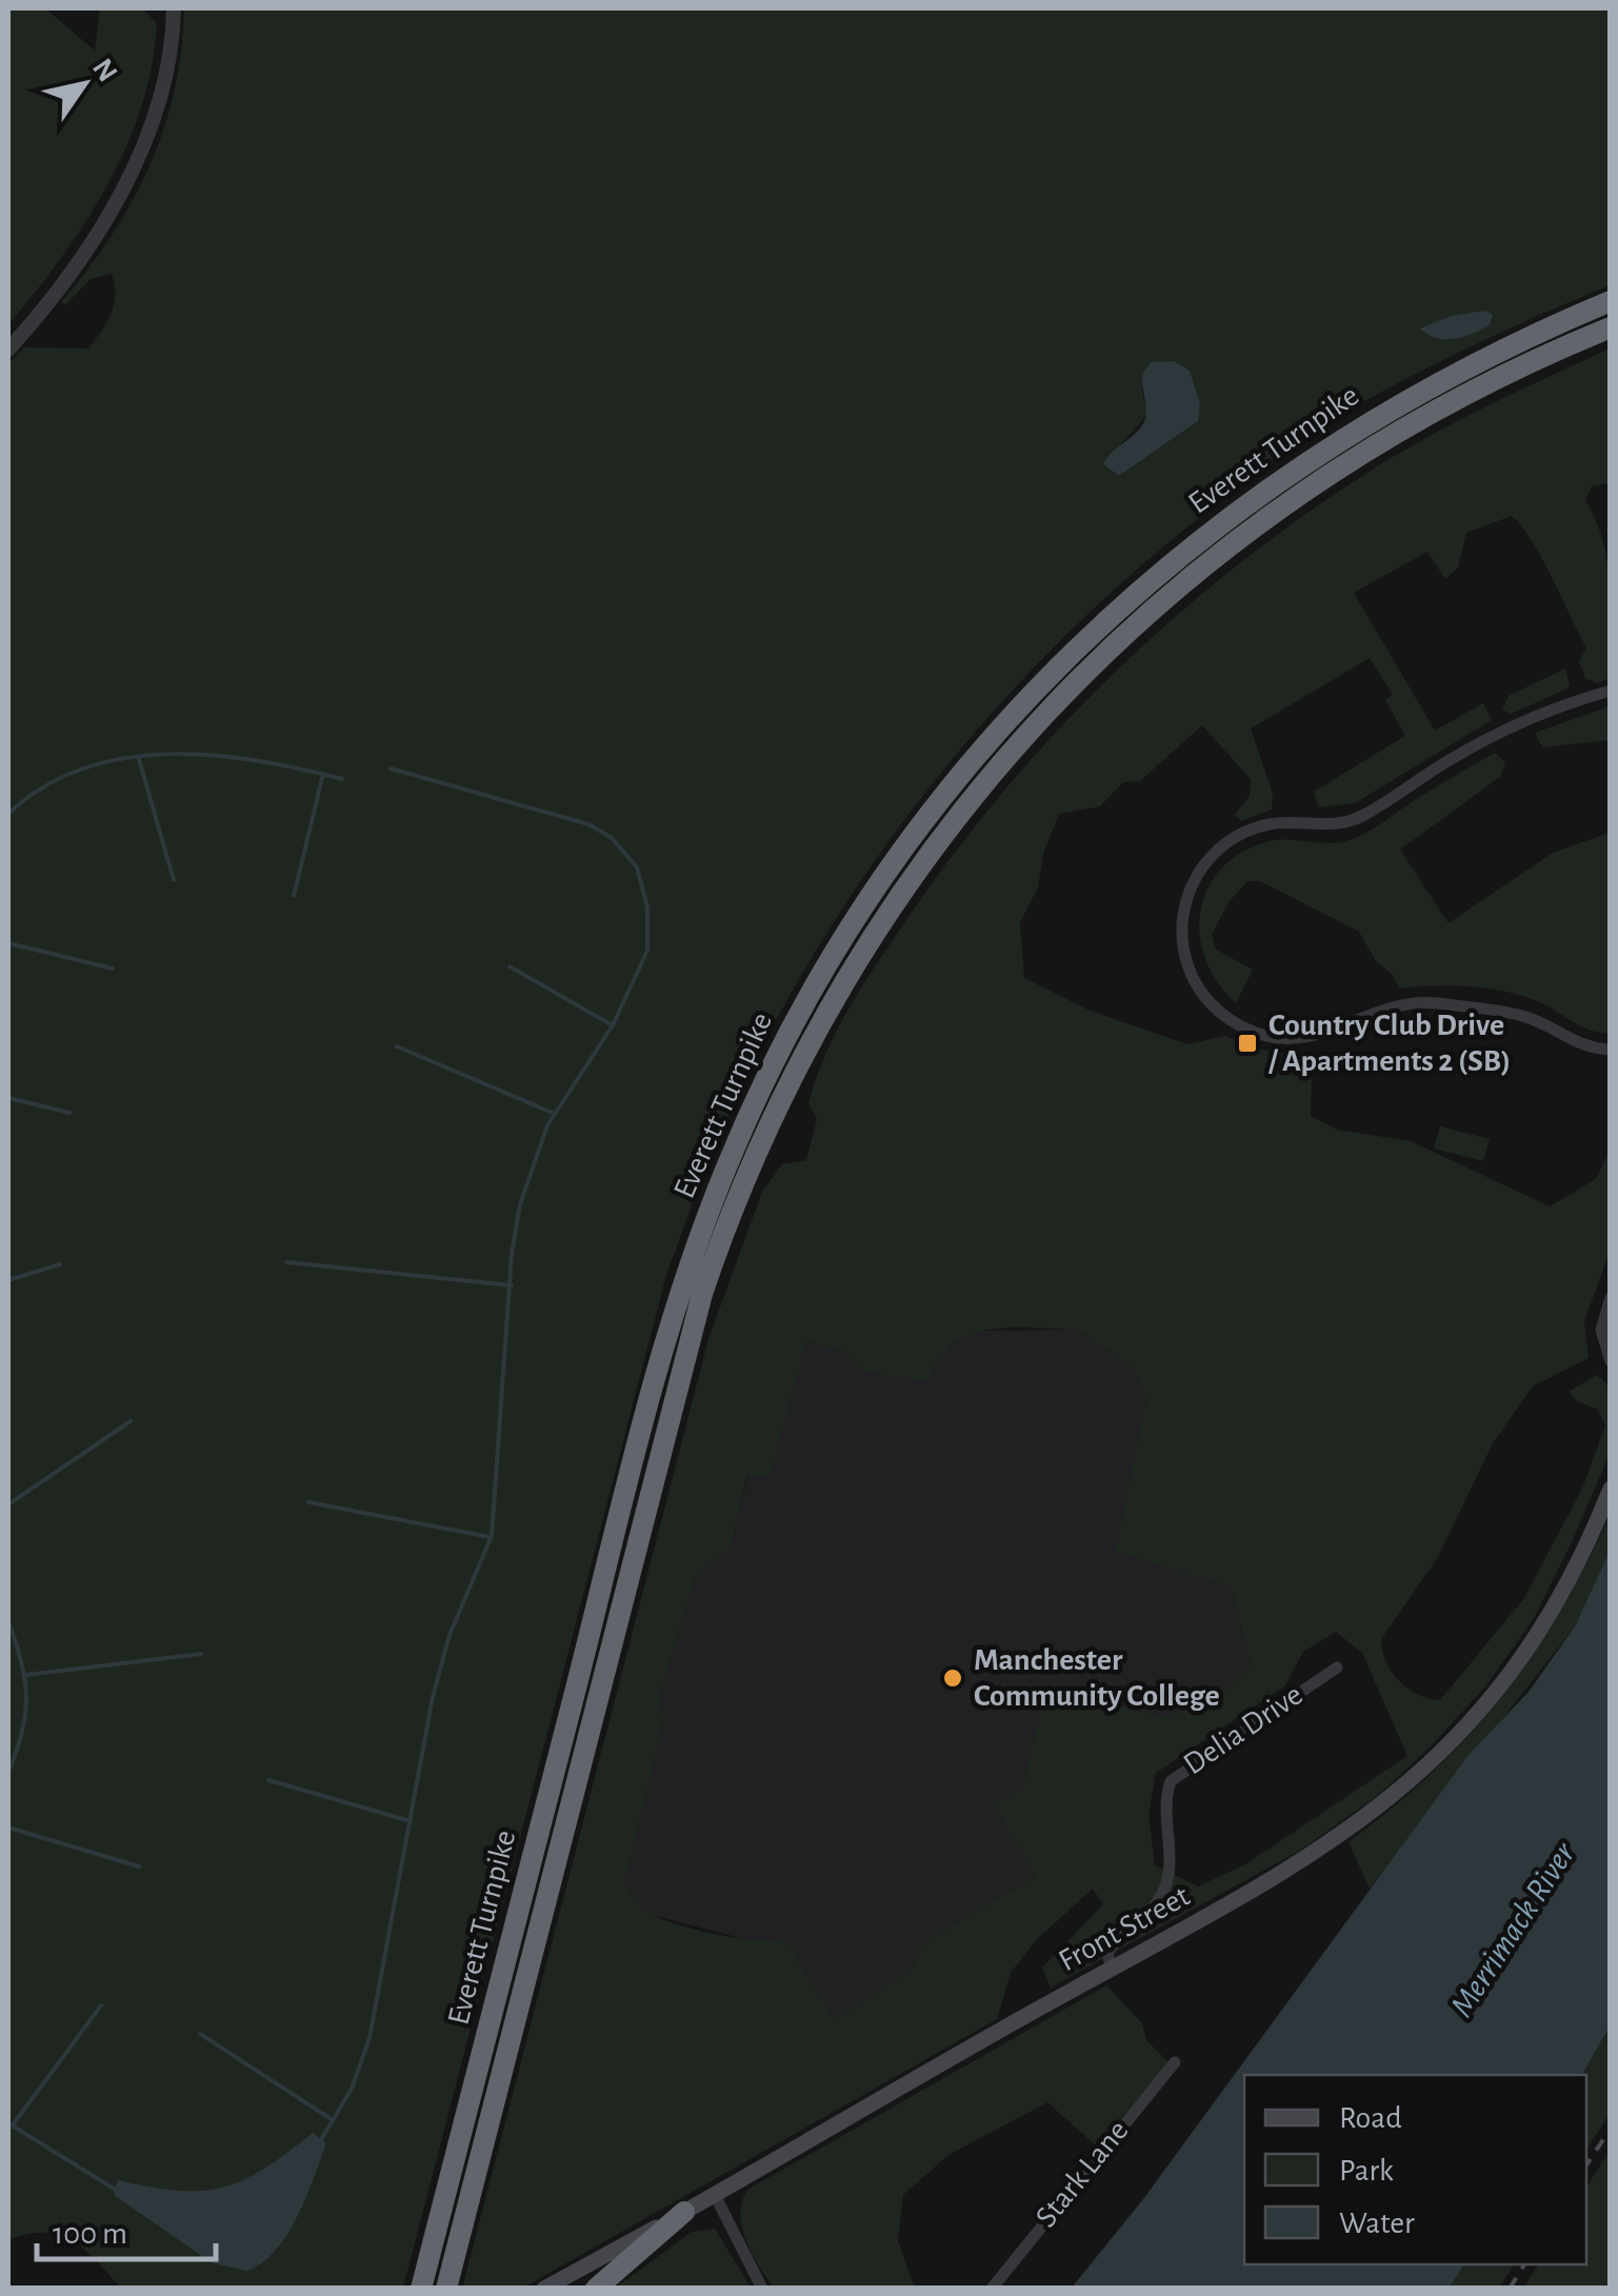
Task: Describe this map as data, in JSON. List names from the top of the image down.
{
  "streets": {
    "highway": ["Everett Turnpike"],
    "main road": ["Front Street"],
    "street": ["Delia Drive", "Stark Lane"]
  },
  "crossings": [
    ["Delia Drive", "Front Street"]
  ],
  "water": ["Merrimack River"],
  "places": {
    "transit": ["Country Club Drive / Apartments 2 (SB)"],
    "other": ["Manchester Community College"]
  },
  "legend": ["Road", "Park", "Water"],
  "scale_bar": "100 m",
  "north": "top right"
}
